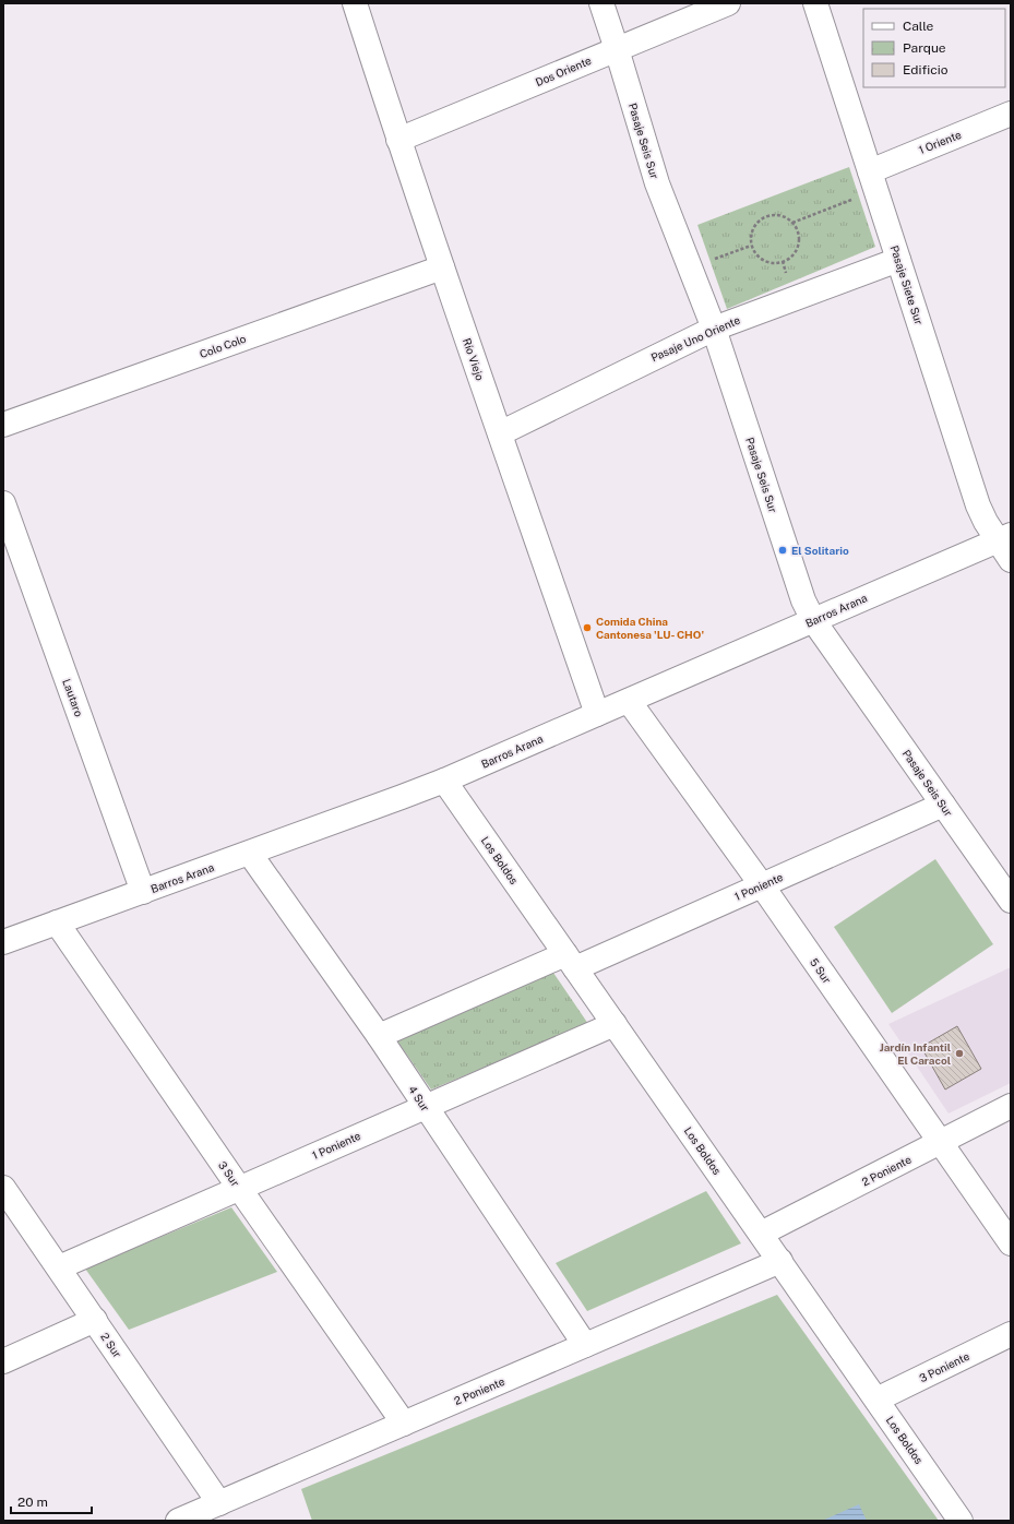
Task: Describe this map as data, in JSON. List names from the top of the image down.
{
  "streets": {
    "street": [
      "Dos Oriente",
      "Pasaje Seis Sur",
      "1 Oriente",
      "Pasaje Siete Sur",
      "Pasaje Uno Oriente",
      "Colo Colo",
      "Río Viejo",
      "Barros Arana",
      "Lautaro",
      "Los Boldos",
      "1 Poniente",
      "5 Sur",
      "4 Sur",
      "2 Poniente",
      "3 Sur",
      "2 Sur",
      "3 Poniente"
    ]
  },
  "crossings": [
    ["Dos Oriente", "Pasaje Seis Sur"],
    ["Dos Oriente", "Río Viejo"],
    ["Pasaje Seis Sur", "Pasaje Uno Oriente"],
    ["Pasaje Seis Sur", "Barros Arana"],
    ["Pasaje Seis Sur", "1 Poniente"],
    ["1 Oriente", "Pasaje Siete Sur"],
    ["Pasaje Siete Sur", "Pasaje Uno Oriente"],
    ["Pasaje Siete Sur", "Barros Arana"],
    ["Pasaje Uno Oriente", "Río Viejo"],
    ["Colo Colo", "Río Viejo"],
    ["Río Viejo", "Barros Arana"],
    ["Barros Arana", "Lautaro"],
    ["Barros Arana", "Los Boldos"],
    ["Barros Arana", "5 Sur"],
    ["Barros Arana", "4 Sur"],
    ["Barros Arana", "3 Sur"],
    ["Los Boldos", "1 Poniente"],
    ["Los Boldos", "2 Poniente"],
    ["Los Boldos", "3 Poniente"],
    ["1 Poniente", "5 Sur"],
    ["1 Poniente", "4 Sur"],
    ["1 Poniente", "3 Sur"],
    ["1 Poniente", "2 Sur"],
    ["5 Sur", "2 Poniente"],
    ["4 Sur", "2 Poniente"],
    ["2 Poniente", "3 Sur"],
    ["2 Poniente", "2 Sur"]
  ],
  "places": ["El Solitario", "Comida China Cantonesa 'LU- CHO'", "Jardín Infantil El Caracol"],
  "legend": ["Calle", "Parque", "Edificio"],
  "scale_bar": "20 m"
}
